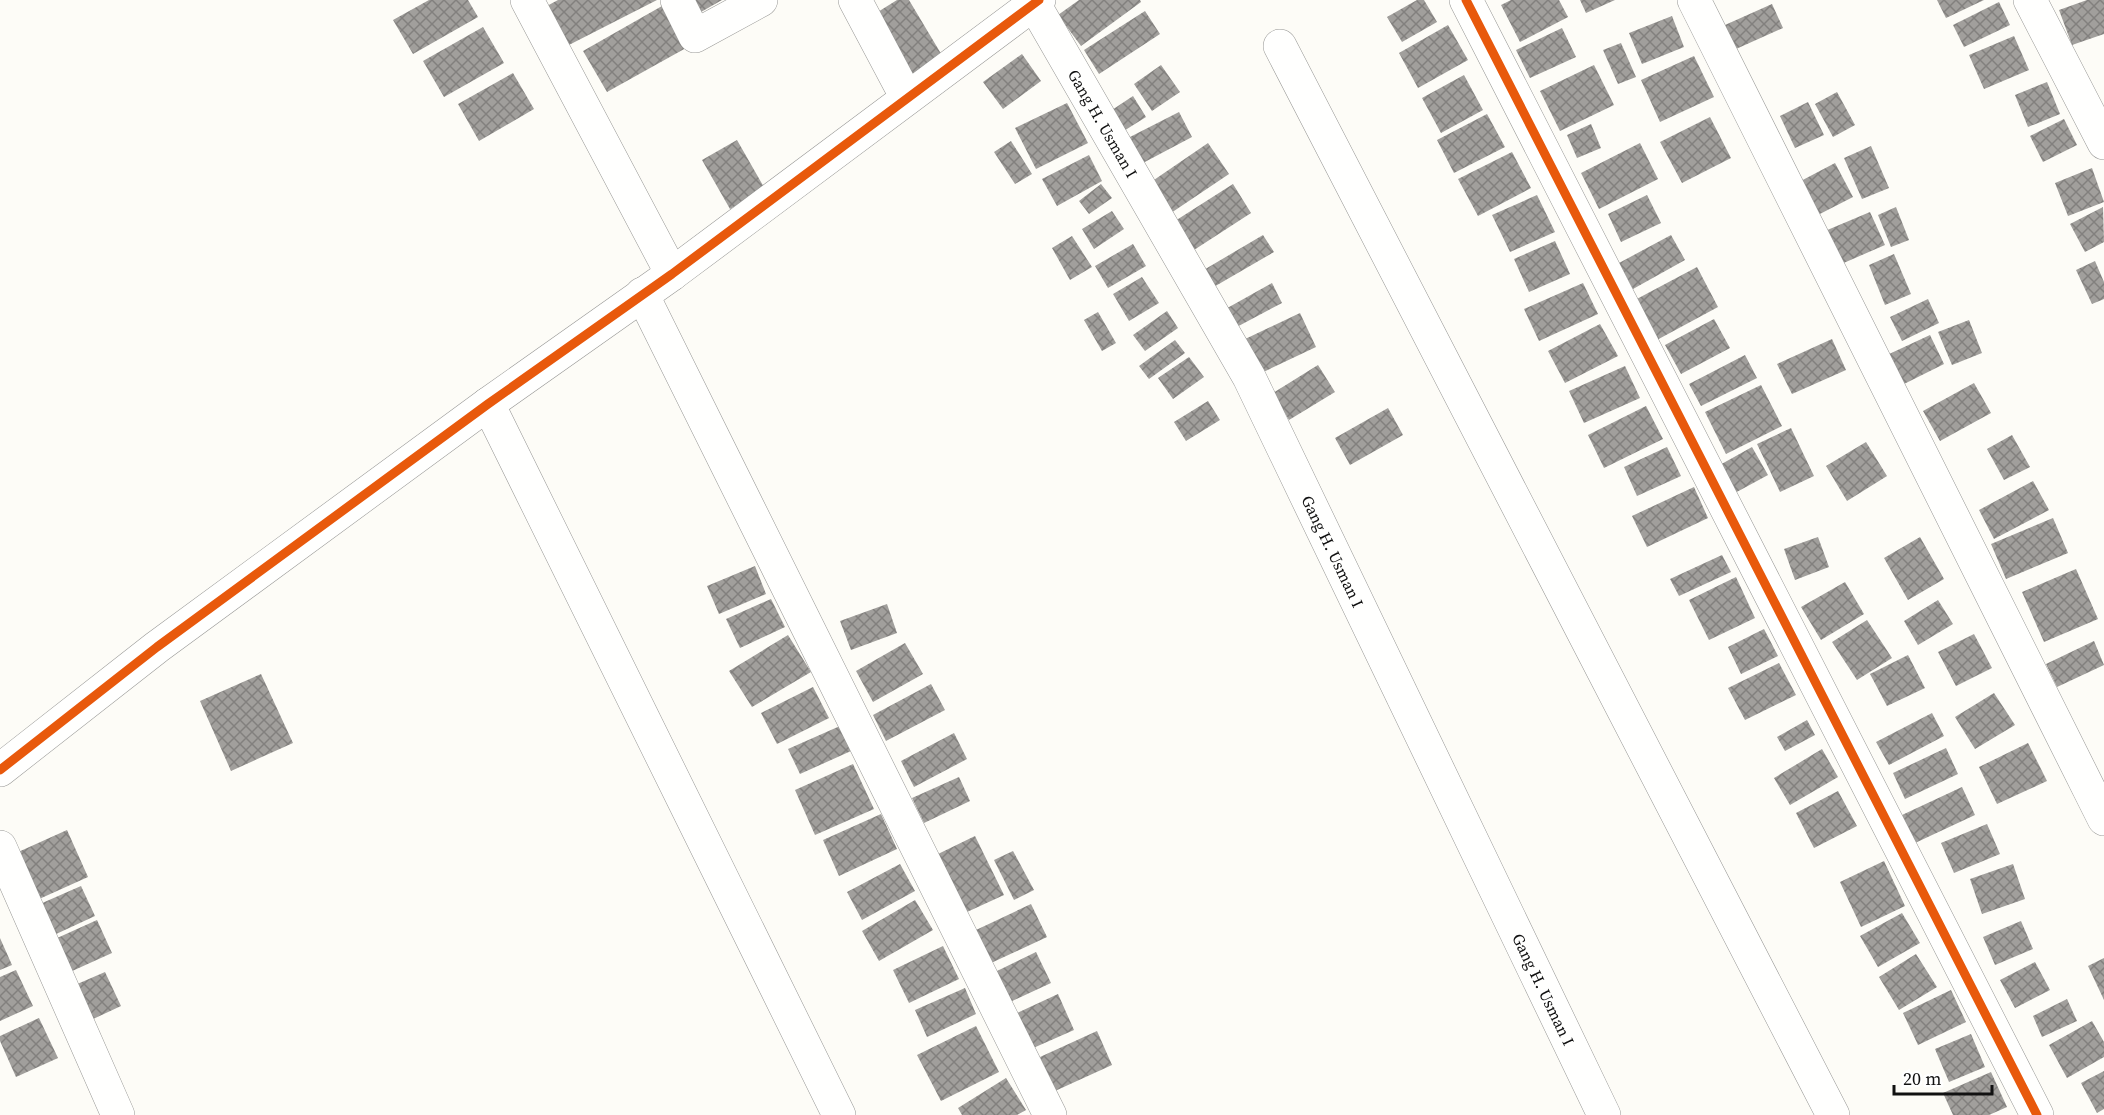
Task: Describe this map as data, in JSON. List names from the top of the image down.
{
  "streets": {
    "street": ["Gang H. Usman I"]
  },
  "scale_bar": "20 m"
}
